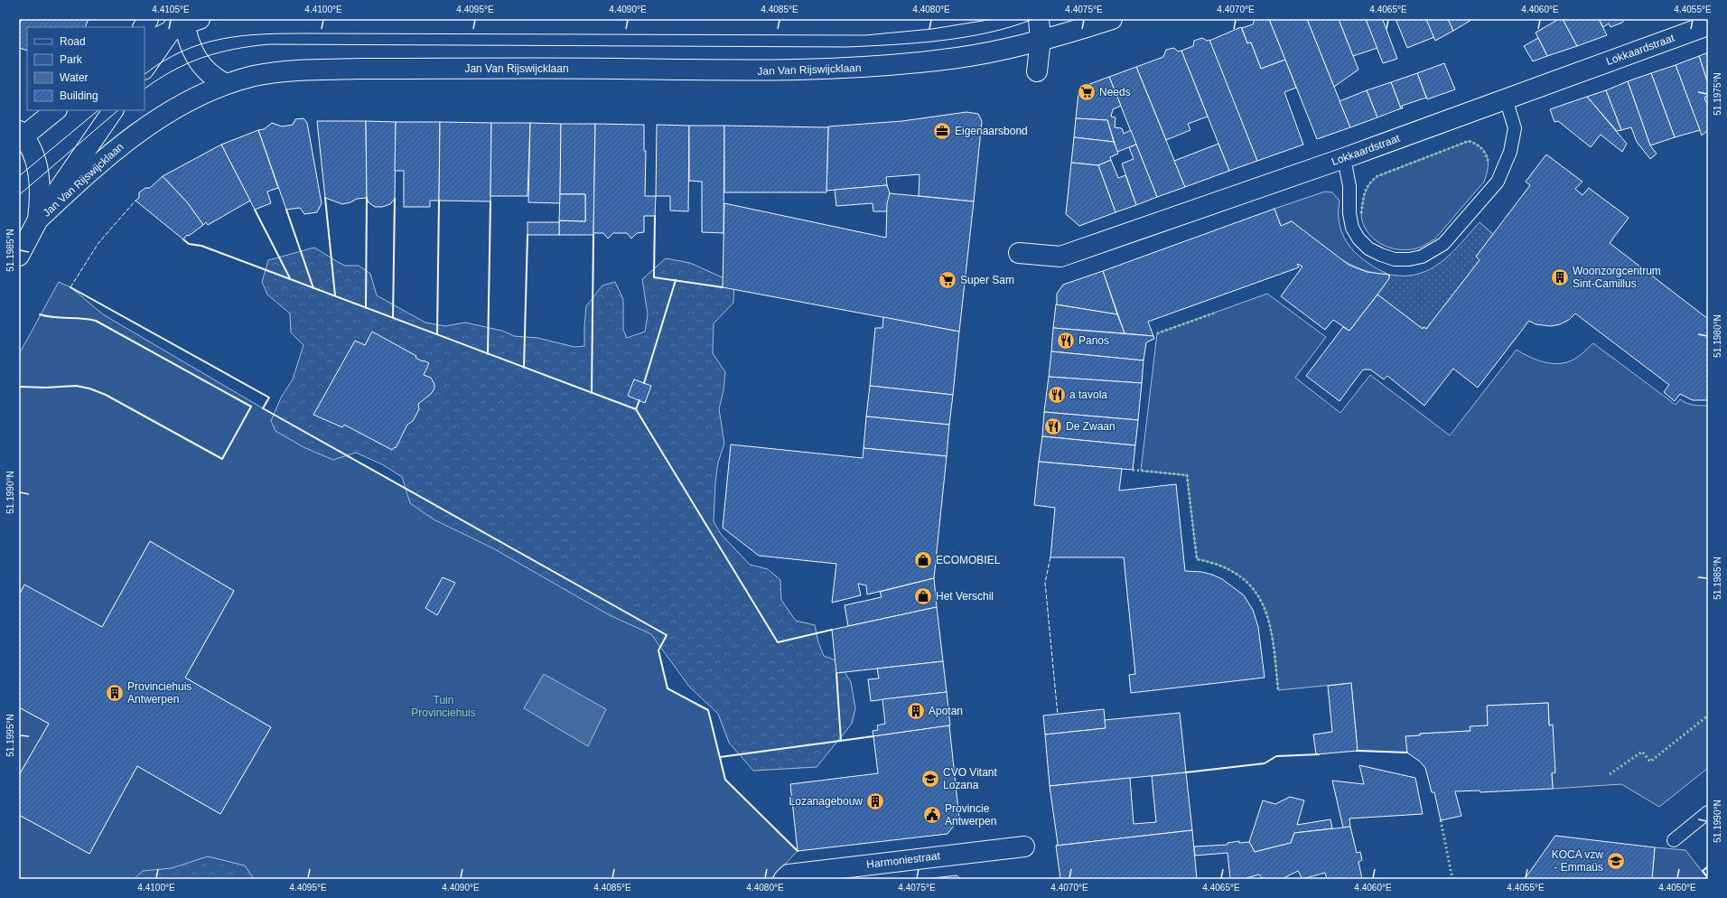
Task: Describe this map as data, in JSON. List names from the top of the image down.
{
  "streets": {
    "main road": ["Lokkaardstraat", "Jan Van Rijswijcklaan", "Harmoniestraat"]
  },
  "parks": ["Tuin Provinciehuis"],
  "places": {
    "supermarket": ["Needs", "Super Sam"],
    "office": ["Eigenaarsbond"],
    "building": [
      "Woonzorgcentrum Sint-Camillus",
      "Provinciehuis Antwerpen",
      "Apotan",
      "Lozanagebouw"
    ],
    "restaurant": ["Panos", "a tavola", "De Zwaan"],
    "shop": ["ECOMOBIEL", "Het Verschil"],
    "school or university": ["CVO Vitant Lozana", "KOCA vzw - Emmaüs"],
    "public building": ["Provincie Antwerpen"]
  },
  "legend": [
    "Road",
    "Park",
    "Water",
    "Building"
  ],
  "coordinates": [
    "4.4105°E",
    "4.4100°E",
    "4.4095°E",
    "4.4090°E",
    "4.4085°E",
    "4.4080°E",
    "4.4075°E",
    "4.4070°E",
    "4.4065°E",
    "4.4060°E",
    "4.4055°E",
    "51.1975°N",
    "51.1985°N",
    "51.1980°N",
    "51.1990°N",
    "51.1995°N",
    "4.4050°E"
  ]
}
